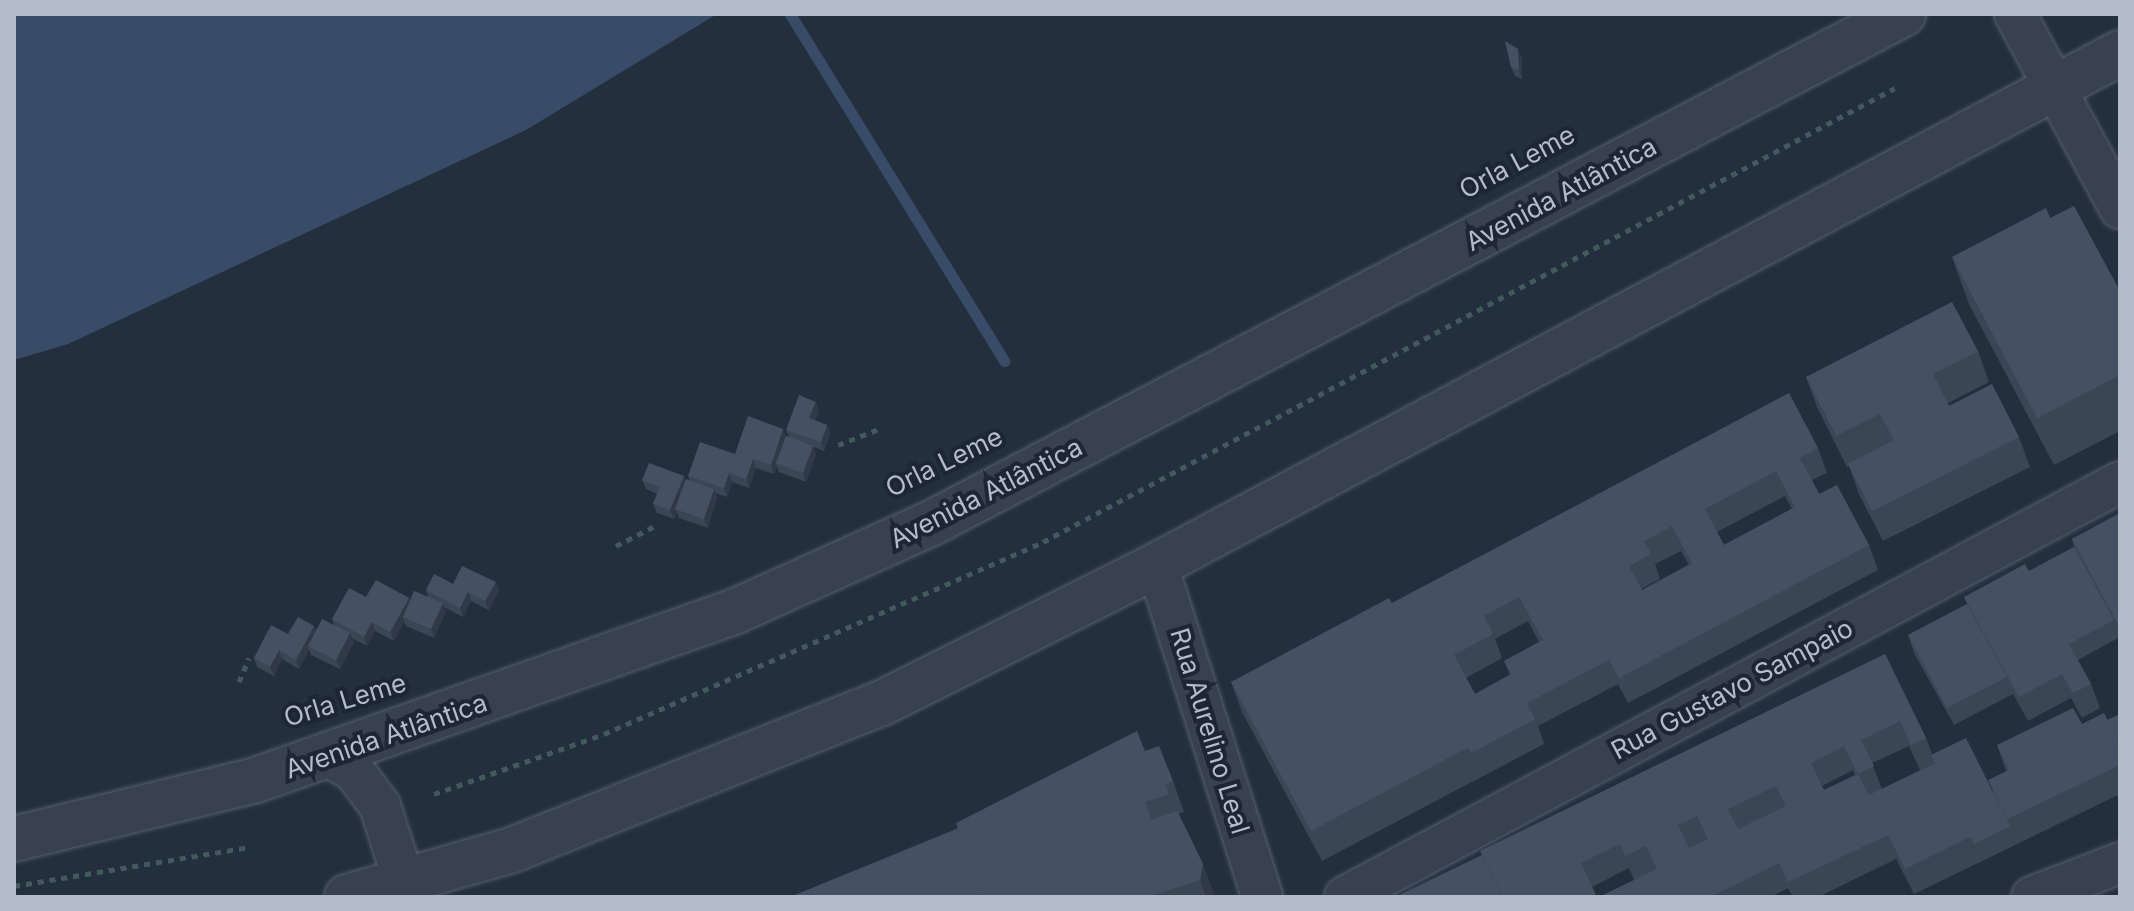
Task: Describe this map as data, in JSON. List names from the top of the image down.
{
  "streets": {
    "street": ["Avenida Atlântica", "Rua Gustavo Sampaio", "Rua Aurelino Leal"]
  }
}
